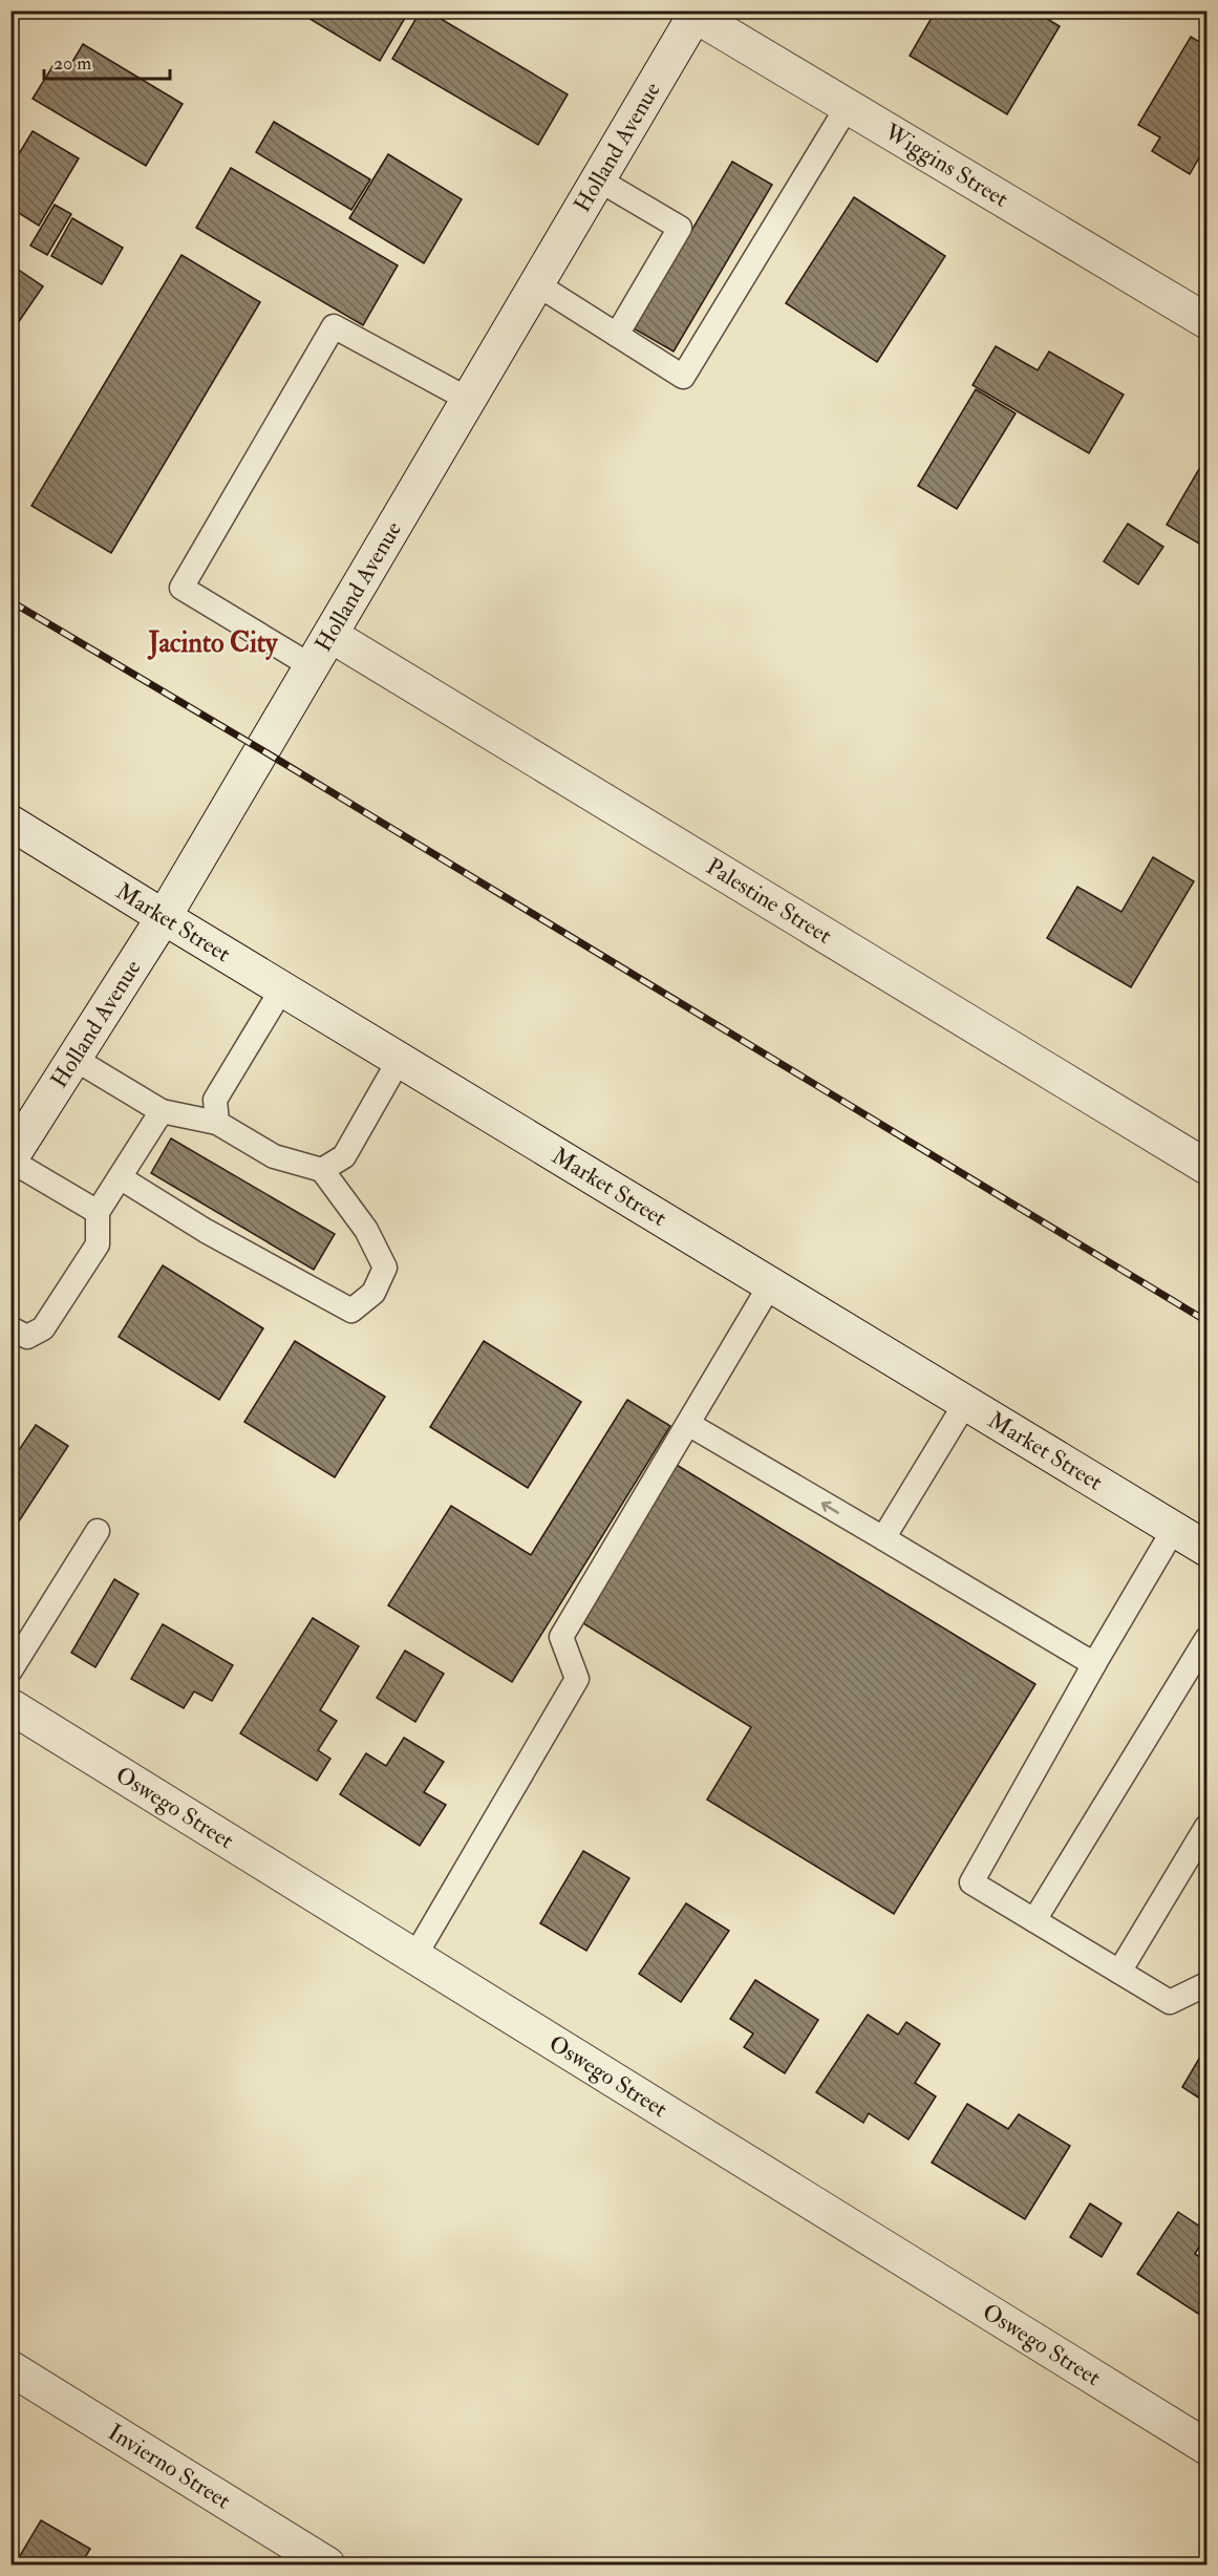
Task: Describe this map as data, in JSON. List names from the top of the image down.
{
  "streets": {
    "street": [
      "Holland Avenue",
      "Wiggins Street",
      "Palestine Street",
      "Market Street",
      "Oswego Street",
      "Invierno Street"
    ]
  },
  "crossings": [
    ["Holland Avenue", "Wiggins Street"],
    ["Holland Avenue", "Palestine Street"],
    ["Holland Avenue", "Market Street"]
  ],
  "districts": ["Jacinto City"],
  "scale_bar": "20 m"
}
